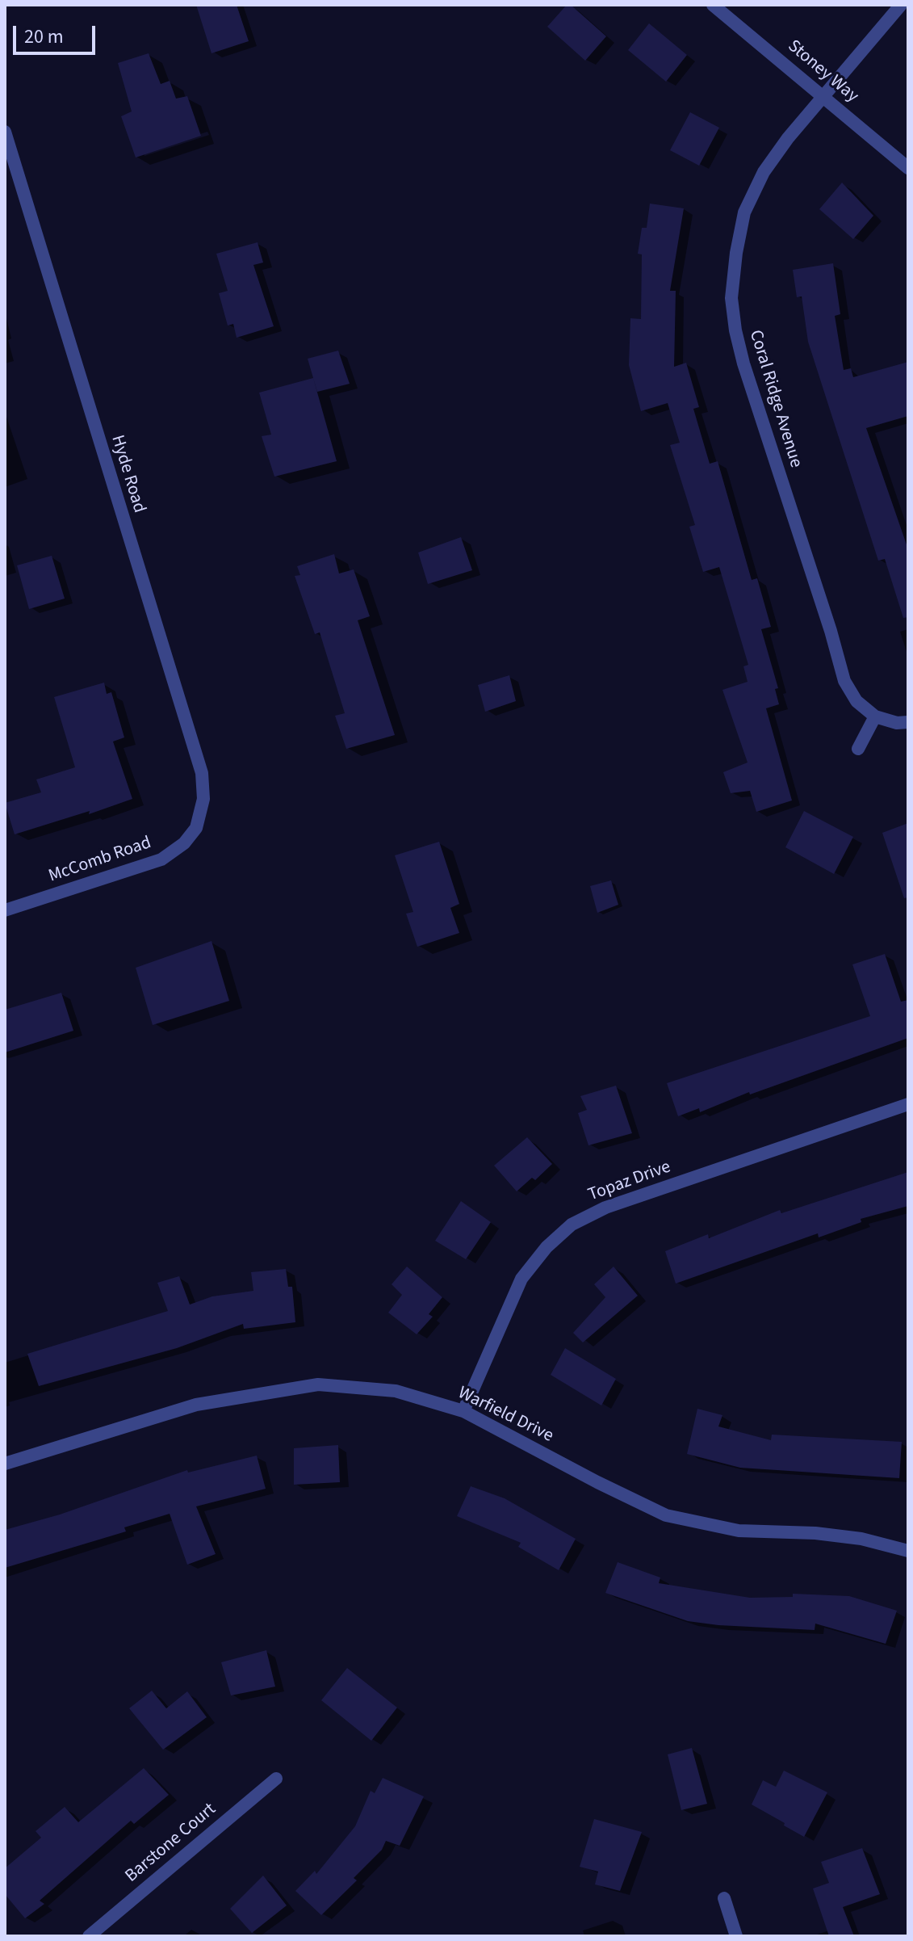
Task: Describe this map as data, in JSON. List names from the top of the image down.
{
  "streets": {
    "street": [
      "Stoney Way",
      "Coral Ridge Avenue",
      "Hyde Road",
      "McComb Road",
      "Topaz Drive",
      "Warfield Drive",
      "Barstone Court"
    ]
  },
  "crossings": [
    ["Stoney Way", "Coral Ridge Avenue"],
    ["Hyde Road", "McComb Road"],
    ["Topaz Drive", "Warfield Drive"]
  ],
  "scale_bar": "20 m"
}
